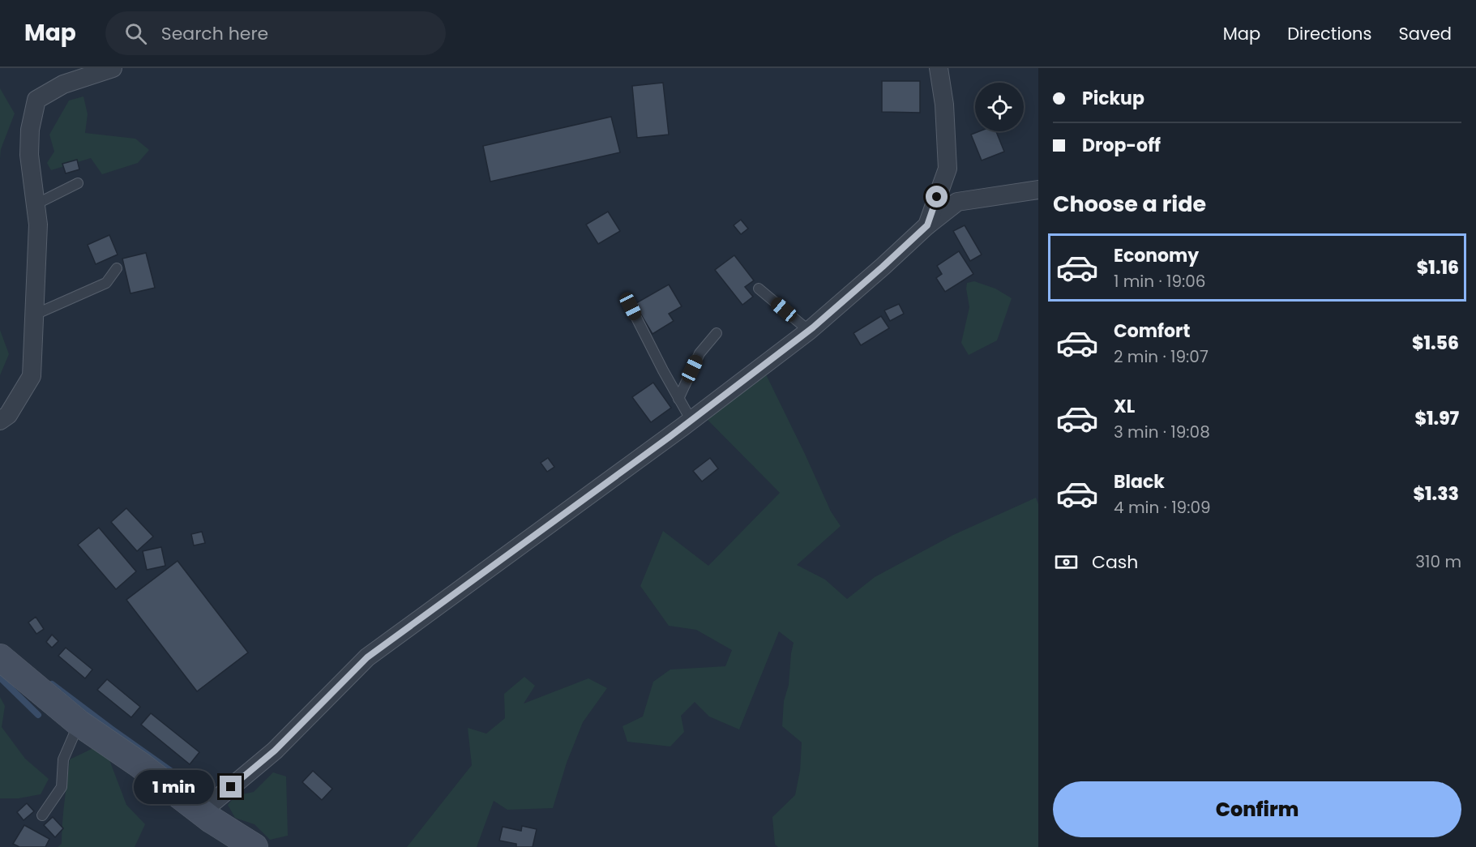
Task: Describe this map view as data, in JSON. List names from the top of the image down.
{
  "page": {
    "header": "Map",
    "search": "Search here",
    "nav": ["Map", "Directions", "Saved"],
    "banner": ["Pickup", "Drop-off"],
    "heading": "Choose a ride",
    "list": [
      {
        "name": "Economy",
        "note": "1 min · 19:06",
        "value": "$1.16"
      },
      {
        "name": "Comfort",
        "note": "2 min · 19:07",
        "value": "$1.56"
      },
      {
        "name": "XL",
        "note": "3 min · 19:08",
        "value": "$1.97"
      },
      {
        "name": "Black",
        "note": "4 min · 19:09",
        "value": "$1.33"
      }
    ],
    "pay": ["Cash", "310 m"],
    "bubble": "1 min",
    "buttons": "Confirm"
  }
}
